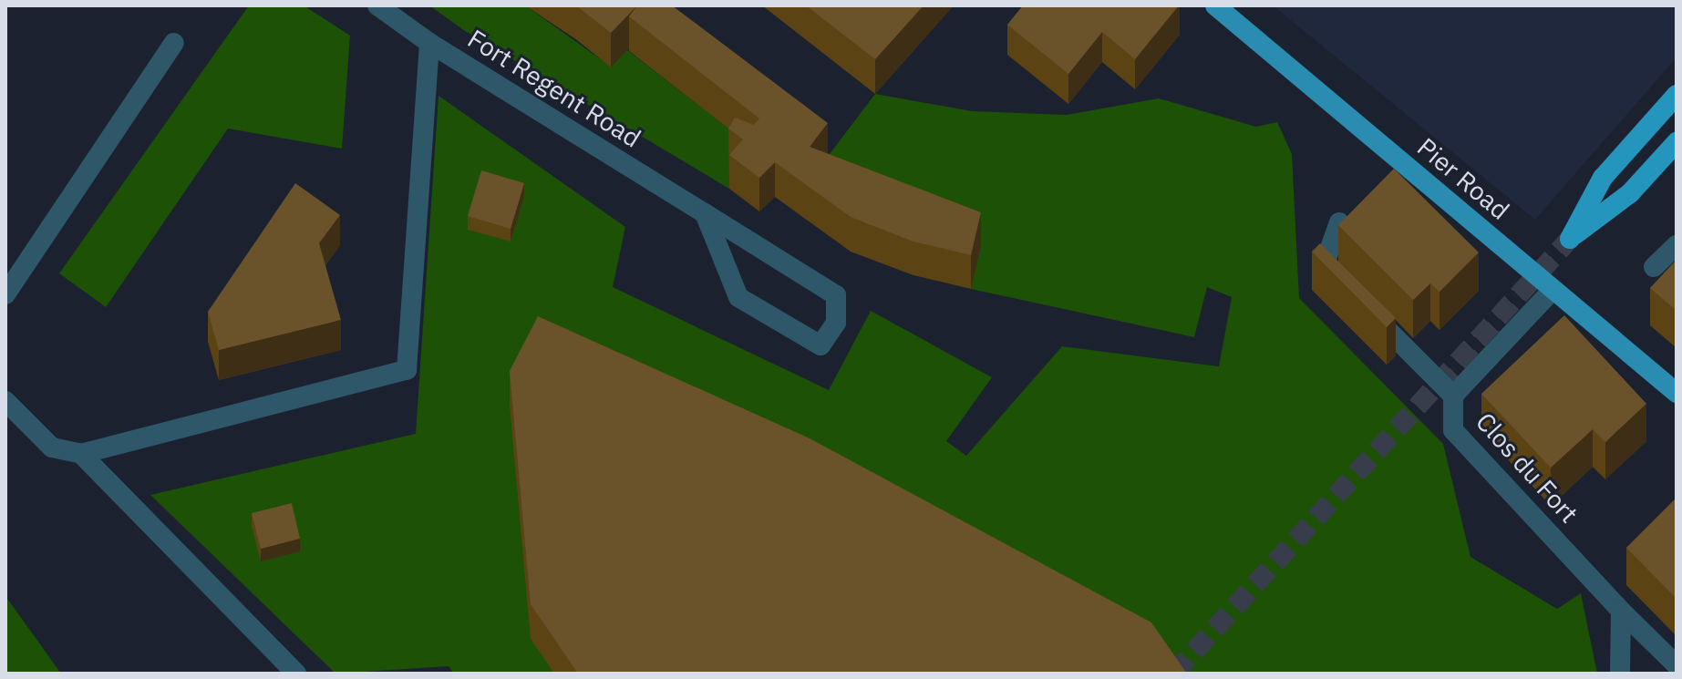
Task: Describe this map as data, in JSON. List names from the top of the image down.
{
  "streets": {
    "main road": ["Pier Road"],
    "street": ["Fort Regent Road", "Clos du Fort"]
  },
  "crossings": [
    ["Pier Road", "Clos du Fort"]
  ]
}
